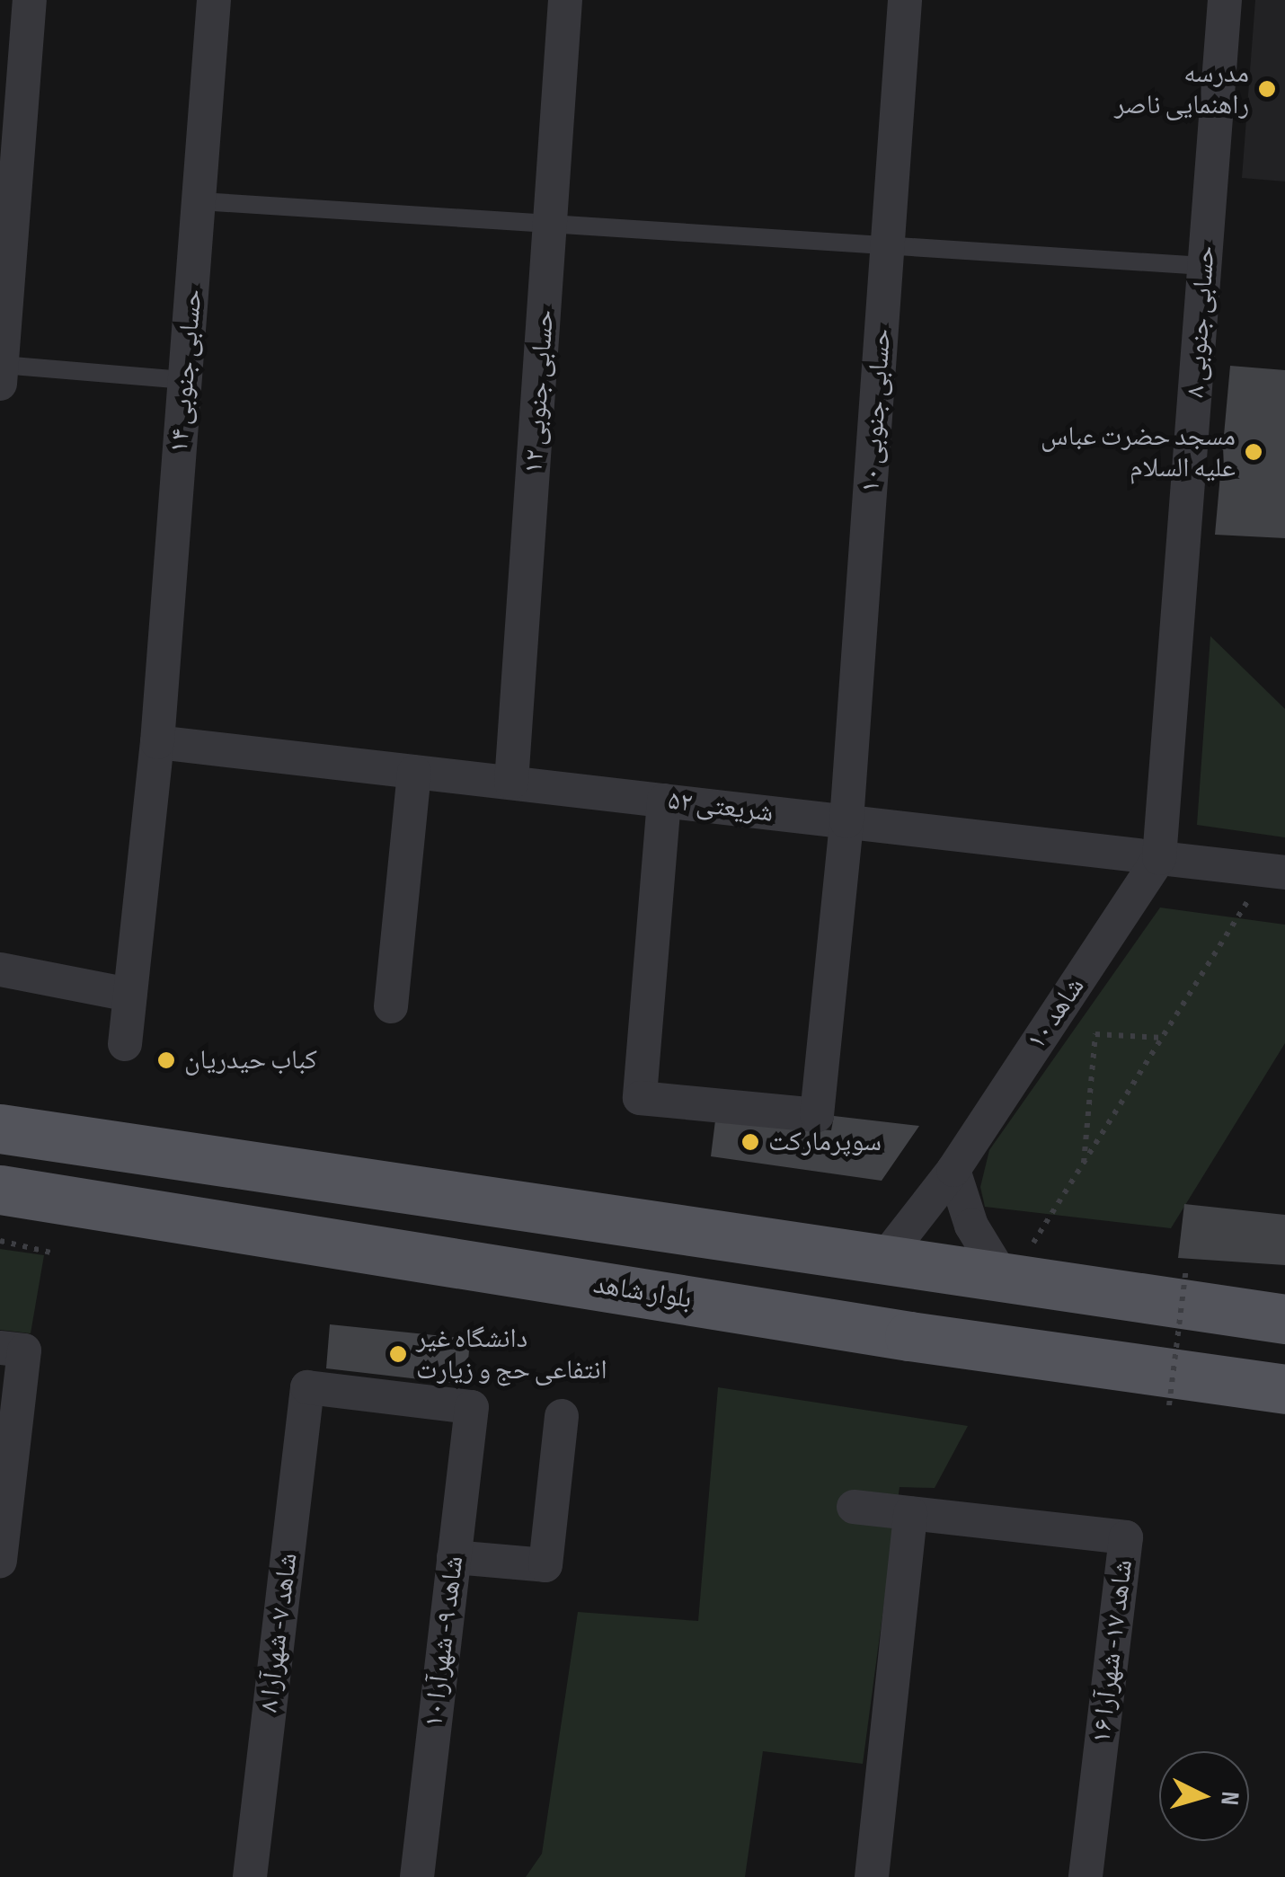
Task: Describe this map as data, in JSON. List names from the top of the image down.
{
  "streets": {
    "main road": ["بلوار شاهد"],
    "street": [
      "حسابی جنوبی ۸",
      "حسابی جنوبی ۱۴",
      "حسابی جنوبی ۱۲",
      "حسابی جنوبی ۱۰",
      "شریعتی ۵۲",
      "شاهد ۱۰",
      "شاهد ۷- شهرآرا ۸",
      "شاهد ۹- شهرآرا ۱۰",
      "شاهد ۱۷- شهرآرا ۱۶"
    ]
  },
  "crossings": [
    ["حسابی جنوبی ۸", "شریعتی ۵۲"],
    ["حسابی جنوبی ۸", "شاهد ۱۰"],
    ["حسابی جنوبی ۱۴", "شریعتی ۵۲"],
    ["حسابی جنوبی ۱۲", "شریعتی ۵۲"],
    ["حسابی جنوبی ۱۰", "شریعتی ۵۲"],
    ["شریعتی ۵۲", "شاهد ۱۰"],
    ["شاهد ۷- شهرآرا ۸", "شاهد ۹- شهرآرا ۱۰"]
  ],
  "places": [
    "مدرسه راهنمایی ناصر",
    "مسجد حضرت عباس علیه السلام",
    "کباب حیدریان",
    "سوپرمارکت",
    "دانشگاه غیر انتفاعی حج و زیارت"
  ],
  "north": "right"
}
